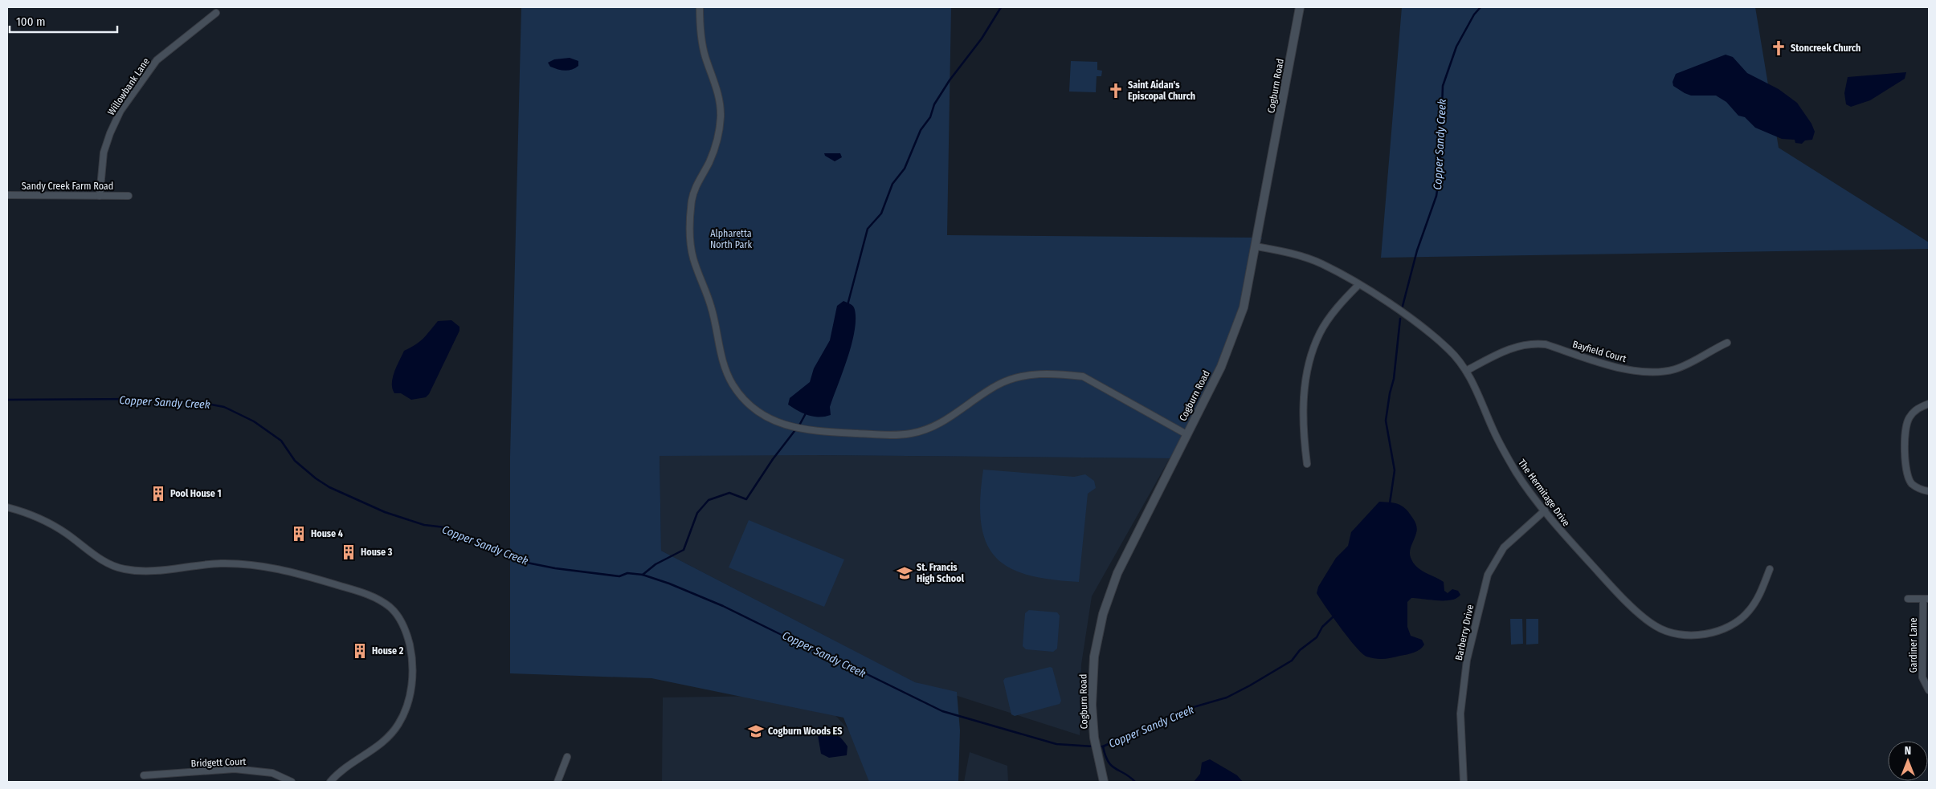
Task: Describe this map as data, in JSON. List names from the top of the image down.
{
  "streets": {
    "street": [
      "Cogburn Road",
      "Willowbank Lane",
      "Sandy Creek Farm Road",
      "Bayfield Court",
      "The Hermitage Drive",
      "Barberry Drive",
      "Gardiner Lane",
      "Bridgett Court"
    ]
  },
  "crossings": [
    ["Cogburn Road", "The Hermitage Drive"],
    ["Willowbank Lane", "Sandy Creek Farm Road"],
    ["Bayfield Court", "The Hermitage Drive"],
    ["The Hermitage Drive", "Barberry Drive"]
  ],
  "water": ["Copper Sandy Creek"],
  "parks": ["Alpharetta North Park"],
  "places": {
    "church": ["Stoncreek Church", "Saint Aidan's Episcopal Church"],
    "building": [
      "Pool House 1",
      "House 4",
      "House 3",
      "House 2"
    ],
    "school or university": ["St. Francis High School", "Cogburn Woods ES"]
  },
  "scale_bar": "100 m",
  "north": "top"
}
